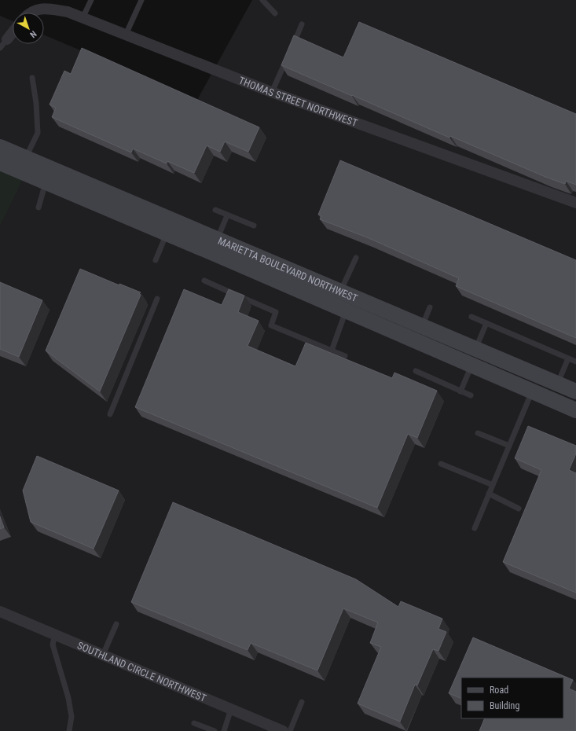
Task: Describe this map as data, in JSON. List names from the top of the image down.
{
  "streets": {
    "main road": ["MARIETTA BOULEVARD NORTHWEST"],
    "street": ["THOMAS STREET NORTHWEST", "SOUTHLAND CIRCLE NORTHWEST"]
  },
  "legend": ["Road", "Building"],
  "north": "bottom right"
}
